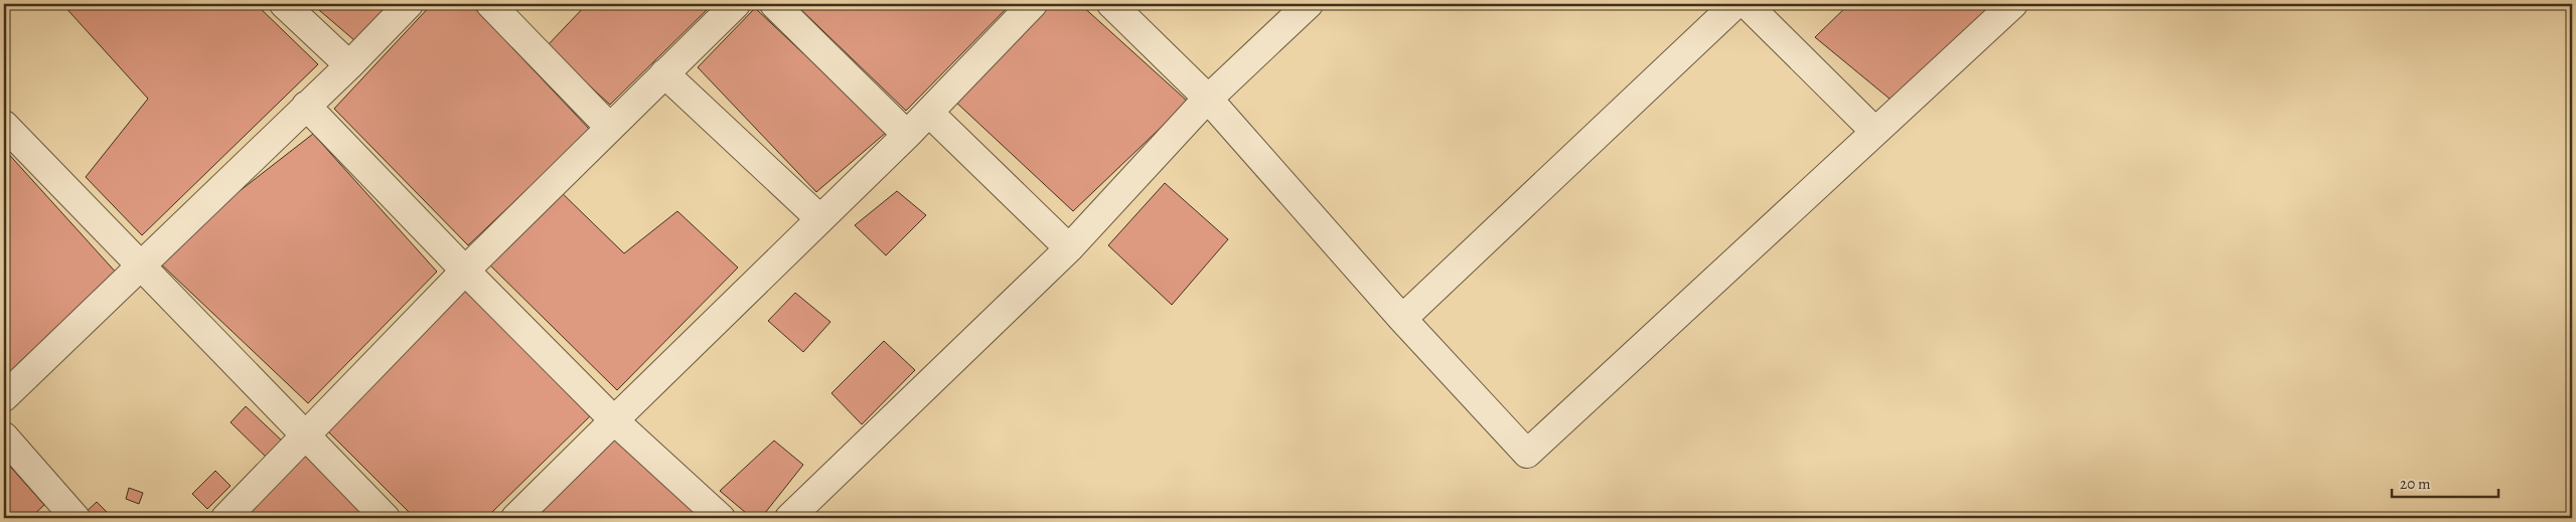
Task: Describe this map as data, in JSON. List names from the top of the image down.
{
  "scale_bar": "20 m"
}
